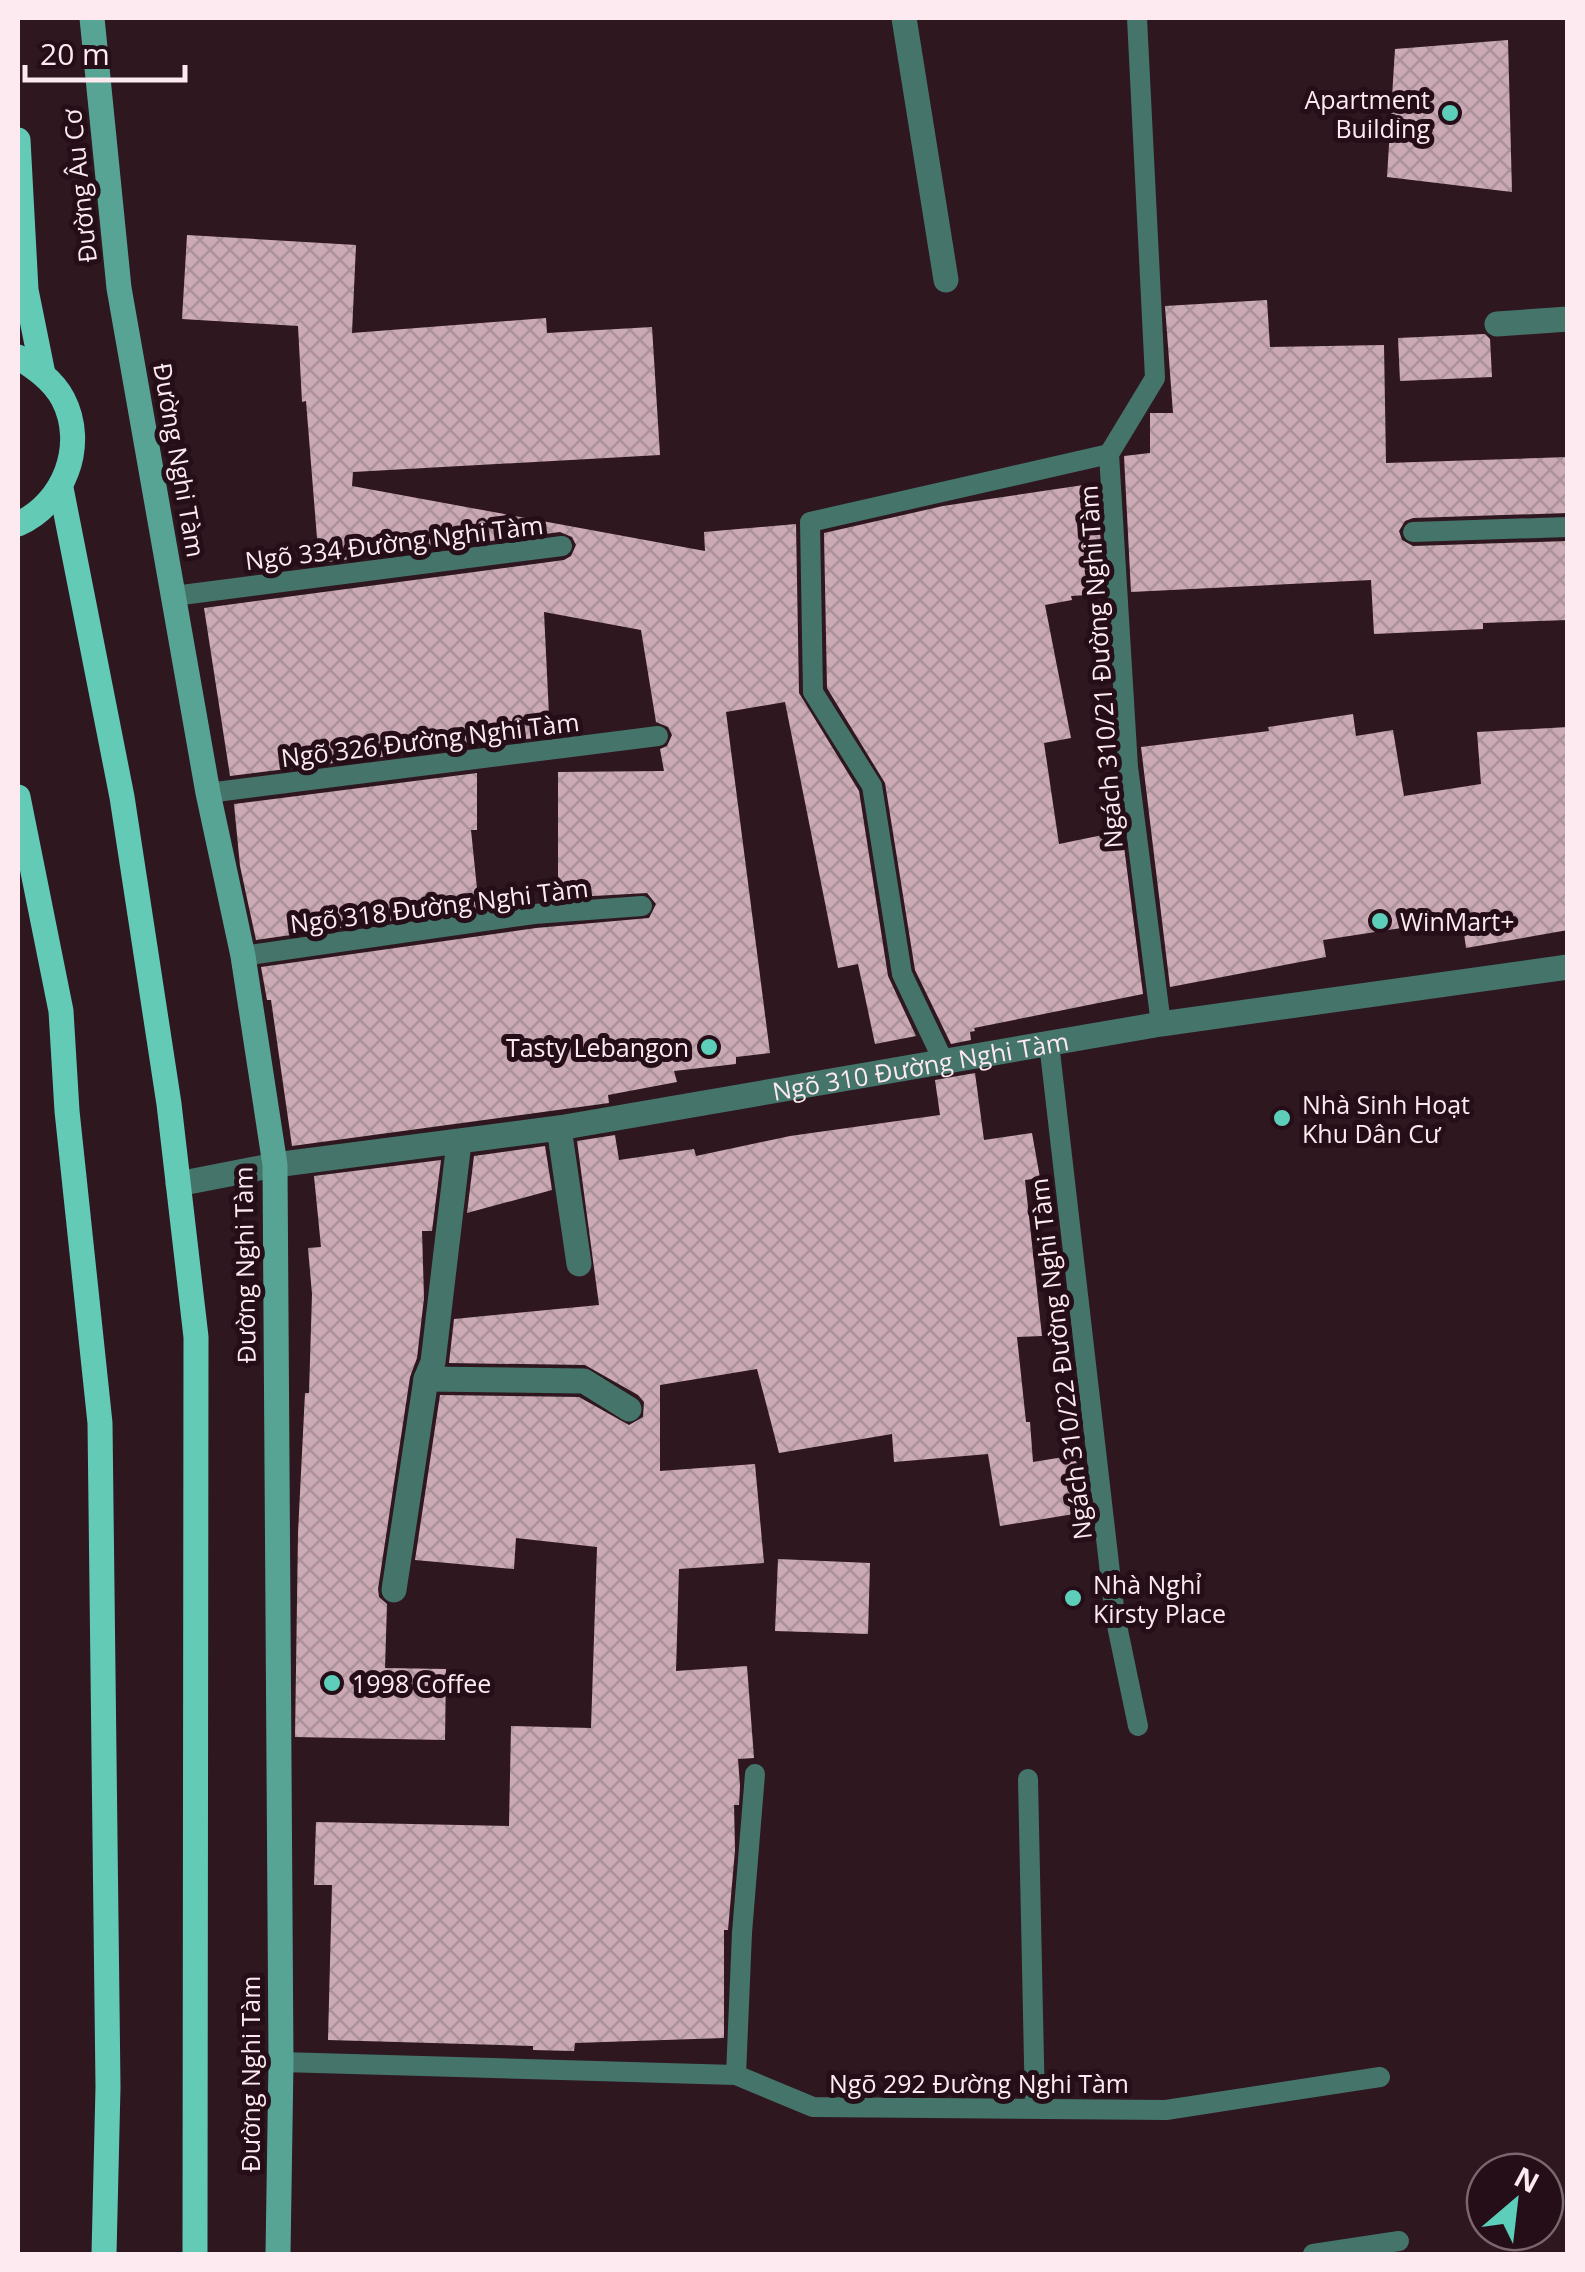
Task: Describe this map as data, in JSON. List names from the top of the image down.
{
  "streets": {
    "main road": ["Đường Nghi Tàm"],
    "street": ["Đường Âu Cơ", "Ngõ 310 Đường Nghi Tàm"],
    "lane": [
      "Ngõ 334 Đường Nghi Tàm",
      "Ngách 310/21 Đường Nghi Tàm",
      "Ngõ 326 Đường Nghi Tàm",
      "Ngõ 318 Đường Nghi Tàm",
      "Ngách 310/22 Đường Nghi Tàm",
      "Ngõ 292 Đường Nghi Tàm"
    ]
  },
  "crossings": [
    ["Đường Âu Cơ", "Đường Nghi Tàm"],
    ["Đường Nghi Tàm", "Ngõ 334 Đường Nghi Tàm"],
    ["Đường Nghi Tàm", "Ngõ 326 Đường Nghi Tàm"],
    ["Đường Nghi Tàm", "Ngõ 318 Đường Nghi Tàm"],
    ["Đường Nghi Tàm", "Ngõ 310 Đường Nghi Tàm"],
    ["Đường Nghi Tàm", "Ngõ 292 Đường Nghi Tàm"],
    ["Ngách 310/21 Đường Nghi Tàm", "Ngõ 310 Đường Nghi Tàm"],
    ["Ngõ 310 Đường Nghi Tàm", "Ngách 310/22 Đường Nghi Tàm"]
  ],
  "places": [
    "Apartment Building",
    "WinMart+",
    "Tasty Lebangon",
    "Nhà Sinh Hoạt Khu Dân Cư",
    "Nhà Nghỉ Kirsty Place",
    "1998 Coffee"
  ],
  "scale_bar": "20 m",
  "north": "top right"
}
